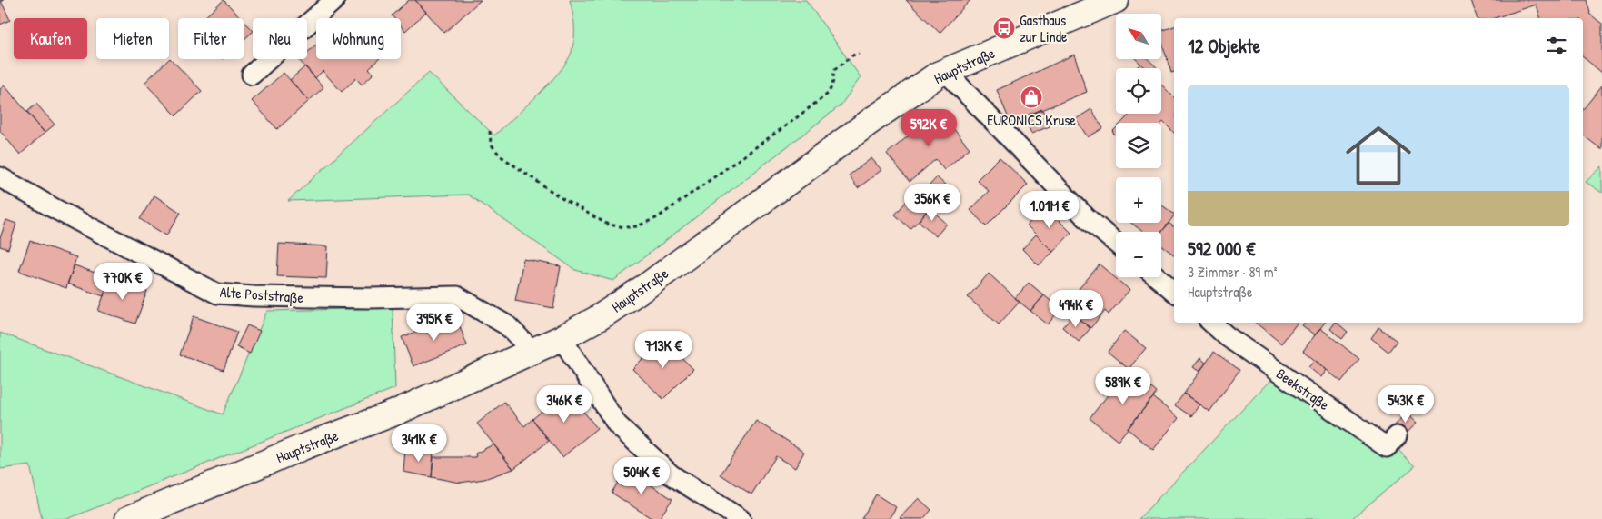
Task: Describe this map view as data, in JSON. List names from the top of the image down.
{
  "streets": {
    "main road": ["Hauptstraße"],
    "street": ["Alte Poststraße", "Beekstraße"]
  },
  "crossings": [
    ["Hauptstraße", "Alte Poststraße"]
  ],
  "places": {
    "bus stop": ["Gasthaus zur Linde"],
    "shop": ["EURONICS Kruse"]
  },
  "north": "top left",
  "page": {
    "map_buttons": ["+", "−"],
    "chip": [
      "Kaufen",
      "Mieten",
      "Filter",
      "Neu",
      "Wohnung"
    ],
    "heading": "12 Objekte",
    "list": [
      {
        "name": "592 000 €",
        "note": "3 Zimmer · 89 m² · Hauptstraße"
      }
    ],
    "price": [
      "592K €",
      "356K €",
      "1.01M €",
      "770K €",
      "494K €",
      "395K €",
      "713K €",
      "589K €",
      "346K €",
      "543K €",
      "341K €",
      "504K €"
    ]
  }
}
